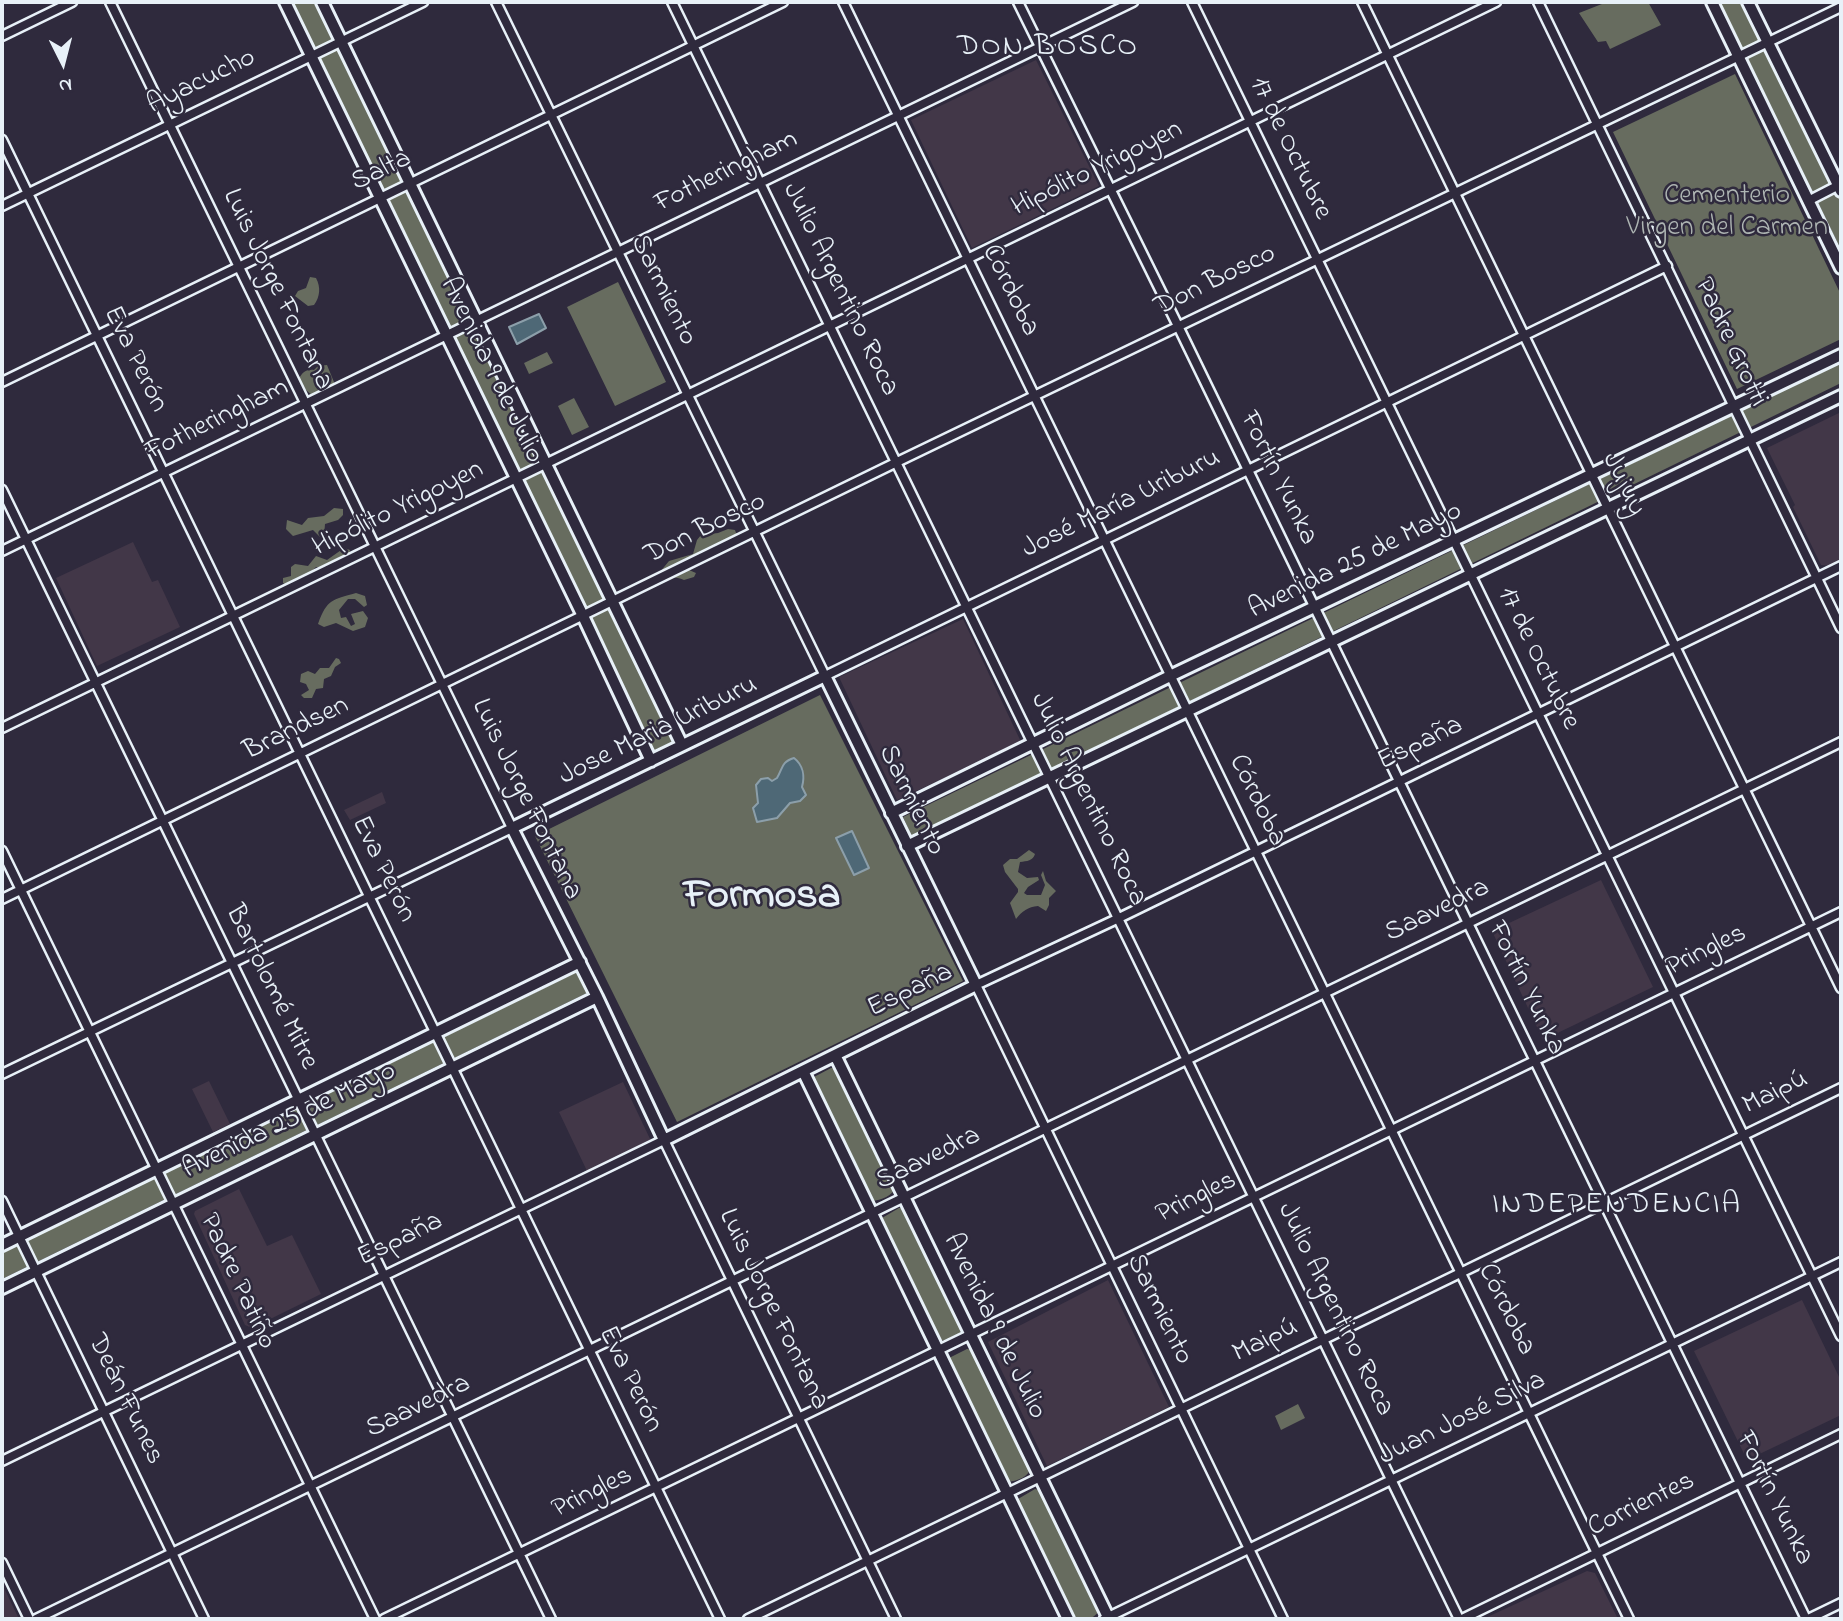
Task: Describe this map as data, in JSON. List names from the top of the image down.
{
  "streets": {
    "main road": [
      "Luis Jorge Fontana",
      "Sarmiento",
      "Avenida 9 de Julio",
      "Avenida 25 de Mayo",
      "Jose Maria Uriburu",
      "España"
    ],
    "street": [
      "Ayacucho",
      "17 de Octubre",
      "Hipólito Yrigoyen",
      "Salta",
      "Fotheringham",
      "Don Bosco",
      "Julio Argentino Roca",
      "Córdoba",
      "Padre Grotti",
      "Eva Perón",
      "Fortín Yunka",
      "Jujuy",
      "José María Uriburu",
      "Brandsen",
      "Saavedra",
      "Pringles",
      "Bartolomé Mitre",
      "Maipú",
      "Padre Patiño",
      "Deán Funes",
      "Juan José Silva",
      "Corrientes"
    ]
  },
  "crossings": [
    ["Ayacucho", "Luis Jorge Fontana"],
    ["Ayacucho", "Eva Perón"],
    ["Ayacucho", "Avenida 9 de Julio"],
    ["17 de Octubre", "Hipólito Yrigoyen"],
    ["17 de Octubre", "Don Bosco"],
    ["17 de Octubre", "José María Uriburu"],
    ["17 de Octubre", "Avenida 25 de Mayo"],
    ["17 de Octubre", "España"],
    ["17 de Octubre", "Saavedra"],
    ["17 de Octubre", "Pringles"],
    ["17 de Octubre", "Maipú"],
    ["17 de Octubre", "Juan José Silva"],
    ["Hipólito Yrigoyen", "Luis Jorge Fontana"],
    ["Hipólito Yrigoyen", "Julio Argentino Roca"],
    ["Hipólito Yrigoyen", "Sarmiento"],
    ["Hipólito Yrigoyen", "Córdoba"],
    ["Hipólito Yrigoyen", "Eva Perón"],
    ["Hipólito Yrigoyen", "Avenida 9 de Julio"],
    ["Hipólito Yrigoyen", "Fortín Yunka"],
    ["Hipólito Yrigoyen", "Jujuy"],
    ["Hipólito Yrigoyen", "Bartolomé Mitre"],
    ["Salta", "Luis Jorge Fontana"],
    ["Salta", "Julio Argentino Roca"],
    ["Salta", "Sarmiento"],
    ["Salta", "Eva Perón"],
    ["Salta", "Avenida 9 de Julio"],
    ["Fotheringham", "Luis Jorge Fontana"],
    ["Fotheringham", "Julio Argentino Roca"],
    ["Fotheringham", "Sarmiento"],
    ["Fotheringham", "Córdoba"],
    ["Fotheringham", "Eva Perón"],
    ["Fotheringham", "Avenida 9 de Julio"],
    ["Fotheringham", "Fortín Yunka"],
    ["Fotheringham", "Bartolomé Mitre"],
    ["Don Bosco", "Julio Argentino Roca"],
    ["Don Bosco", "Sarmiento"],
    ["Don Bosco", "Córdoba"],
    ["Don Bosco", "Padre Grotti"],
    ["Don Bosco", "Avenida 9 de Julio"],
    ["Don Bosco", "Fortín Yunka"],
    ["Don Bosco", "Jujuy"],
    ["Don Bosco", "Brandsen"],
    ["Luis Jorge Fontana", "Avenida 25 de Mayo"],
    ["Luis Jorge Fontana", "Brandsen"],
    ["Luis Jorge Fontana", "Jose Maria Uriburu"],
    ["Luis Jorge Fontana", "España"],
    ["Luis Jorge Fontana", "Saavedra"],
    ["Luis Jorge Fontana", "Pringles"],
    ["Luis Jorge Fontana", "Maipú"],
    ["Julio Argentino Roca", "José María Uriburu"],
    ["Julio Argentino Roca", "Avenida 25 de Mayo"],
    ["Julio Argentino Roca", "España"],
    ["Julio Argentino Roca", "Saavedra"],
    ["Julio Argentino Roca", "Pringles"],
    ["Julio Argentino Roca", "Maipú"],
    ["Julio Argentino Roca", "Juan José Silva"],
    ["Julio Argentino Roca", "Corrientes"],
    ["Sarmiento", "José María Uriburu"],
    ["Sarmiento", "Avenida 25 de Mayo"],
    ["Sarmiento", "Jose Maria Uriburu"],
    ["Sarmiento", "España"],
    ["Sarmiento", "Saavedra"],
    ["Sarmiento", "Pringles"],
    ["Sarmiento", "Maipú"],
    ["Sarmiento", "Juan José Silva"],
    ["Córdoba", "José María Uriburu"],
    ["Córdoba", "Avenida 25 de Mayo"],
    ["Córdoba", "España"],
    ["Córdoba", "Saavedra"],
    ["Córdoba", "Pringles"],
    ["Córdoba", "Maipú"],
    ["Córdoba", "Juan José Silva"],
    ["Córdoba", "Corrientes"],
    ["Padre Grotti", "José María Uriburu"],
    ["Padre Grotti", "Avenida 25 de Mayo"],
    ["Padre Grotti", "España"],
    ["Eva Perón", "Avenida 25 de Mayo"],
    ["Eva Perón", "Brandsen"],
    ["Eva Perón", "España"],
    ["Eva Perón", "Saavedra"],
    ["Eva Perón", "Pringles"],
    ["Avenida 9 de Julio", "Brandsen"],
    ["Avenida 9 de Julio", "Jose Maria Uriburu"],
    ["Avenida 9 de Julio", "España"],
    ["Avenida 9 de Julio", "Saavedra"],
    ["Avenida 9 de Julio", "Pringles"],
    ["Avenida 9 de Julio", "Maipú"],
    ["Avenida 9 de Julio", "Juan José Silva"],
    ["Fortín Yunka", "José María Uriburu"],
    ["Fortín Yunka", "Avenida 25 de Mayo"],
    ["Fortín Yunka", "España"],
    ["Fortín Yunka", "Saavedra"],
    ["Fortín Yunka", "Pringles"],
    ["Fortín Yunka", "Maipú"],
    ["Fortín Yunka", "Juan José Silva"],
    ["Fortín Yunka", "Corrientes"],
    ["Jujuy", "José María Uriburu"],
    ["Jujuy", "Avenida 25 de Mayo"],
    ["Jujuy", "España"],
    ["Jujuy", "Saavedra"],
    ["Jujuy", "Pringles"],
    ["José María Uriburu", "Jose Maria Uriburu"],
    ["Avenida 25 de Mayo", "Bartolomé Mitre"],
    ["Avenida 25 de Mayo", "Padre Patiño"],
    ["Avenida 25 de Mayo", "Deán Funes"],
    ["Brandsen", "Bartolomé Mitre"],
    ["Brandsen", "Padre Patiño"],
    ["España", "Bartolomé Mitre"],
    ["España", "Padre Patiño"],
    ["España", "Deán Funes"],
    ["Saavedra", "Bartolomé Mitre"],
    ["Saavedra", "Padre Patiño"],
    ["Saavedra", "Deán Funes"],
    ["Pringles", "Bartolomé Mitre"]
  ],
  "districts": ["DON BOSCO", "Formosa", "INDEPENDENCIA"],
  "parks": ["Cementerio Virgen del Carmen"],
  "north": "bottom"
}
